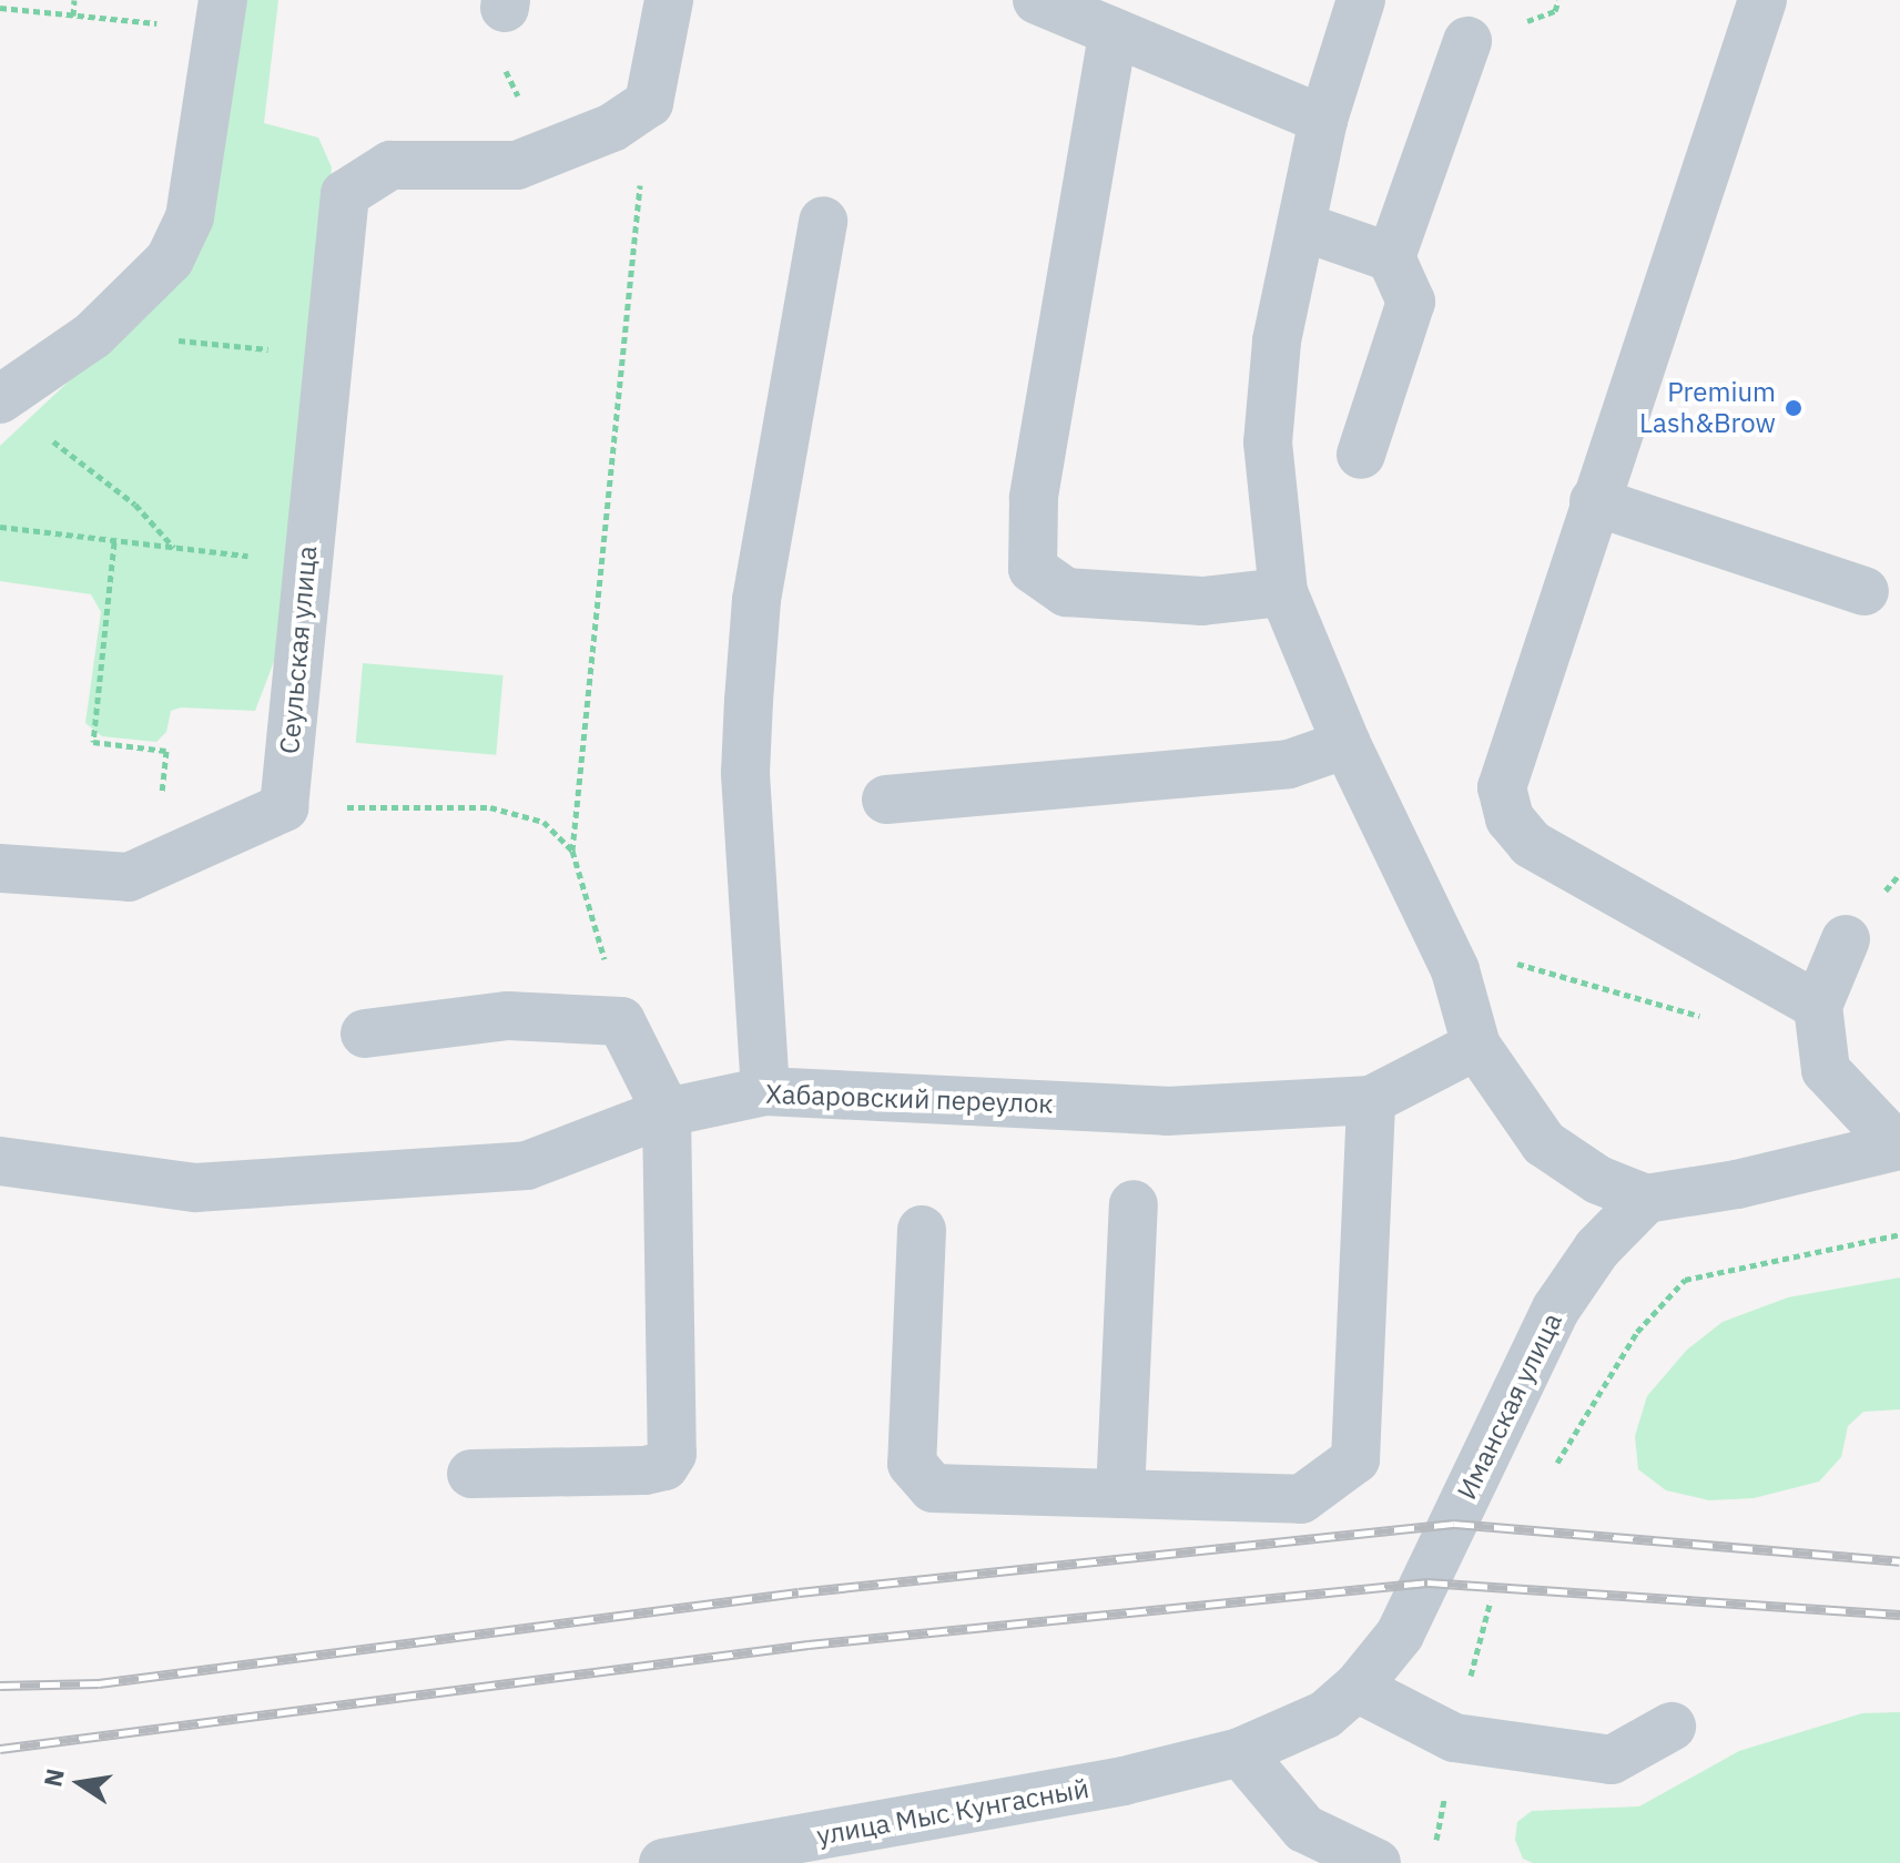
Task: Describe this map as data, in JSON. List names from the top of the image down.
{
  "streets": {
    "street": [
      "Сеульская улица",
      "Хабаровский переулок",
      "Иманская улица",
      "улица Мыс Кунгасный"
    ]
  },
  "crossings": [
    ["Иманская улица", "улица Мыс Кунгасный"]
  ],
  "places": ["Premium Lash&Brow"],
  "north": "left"
}
